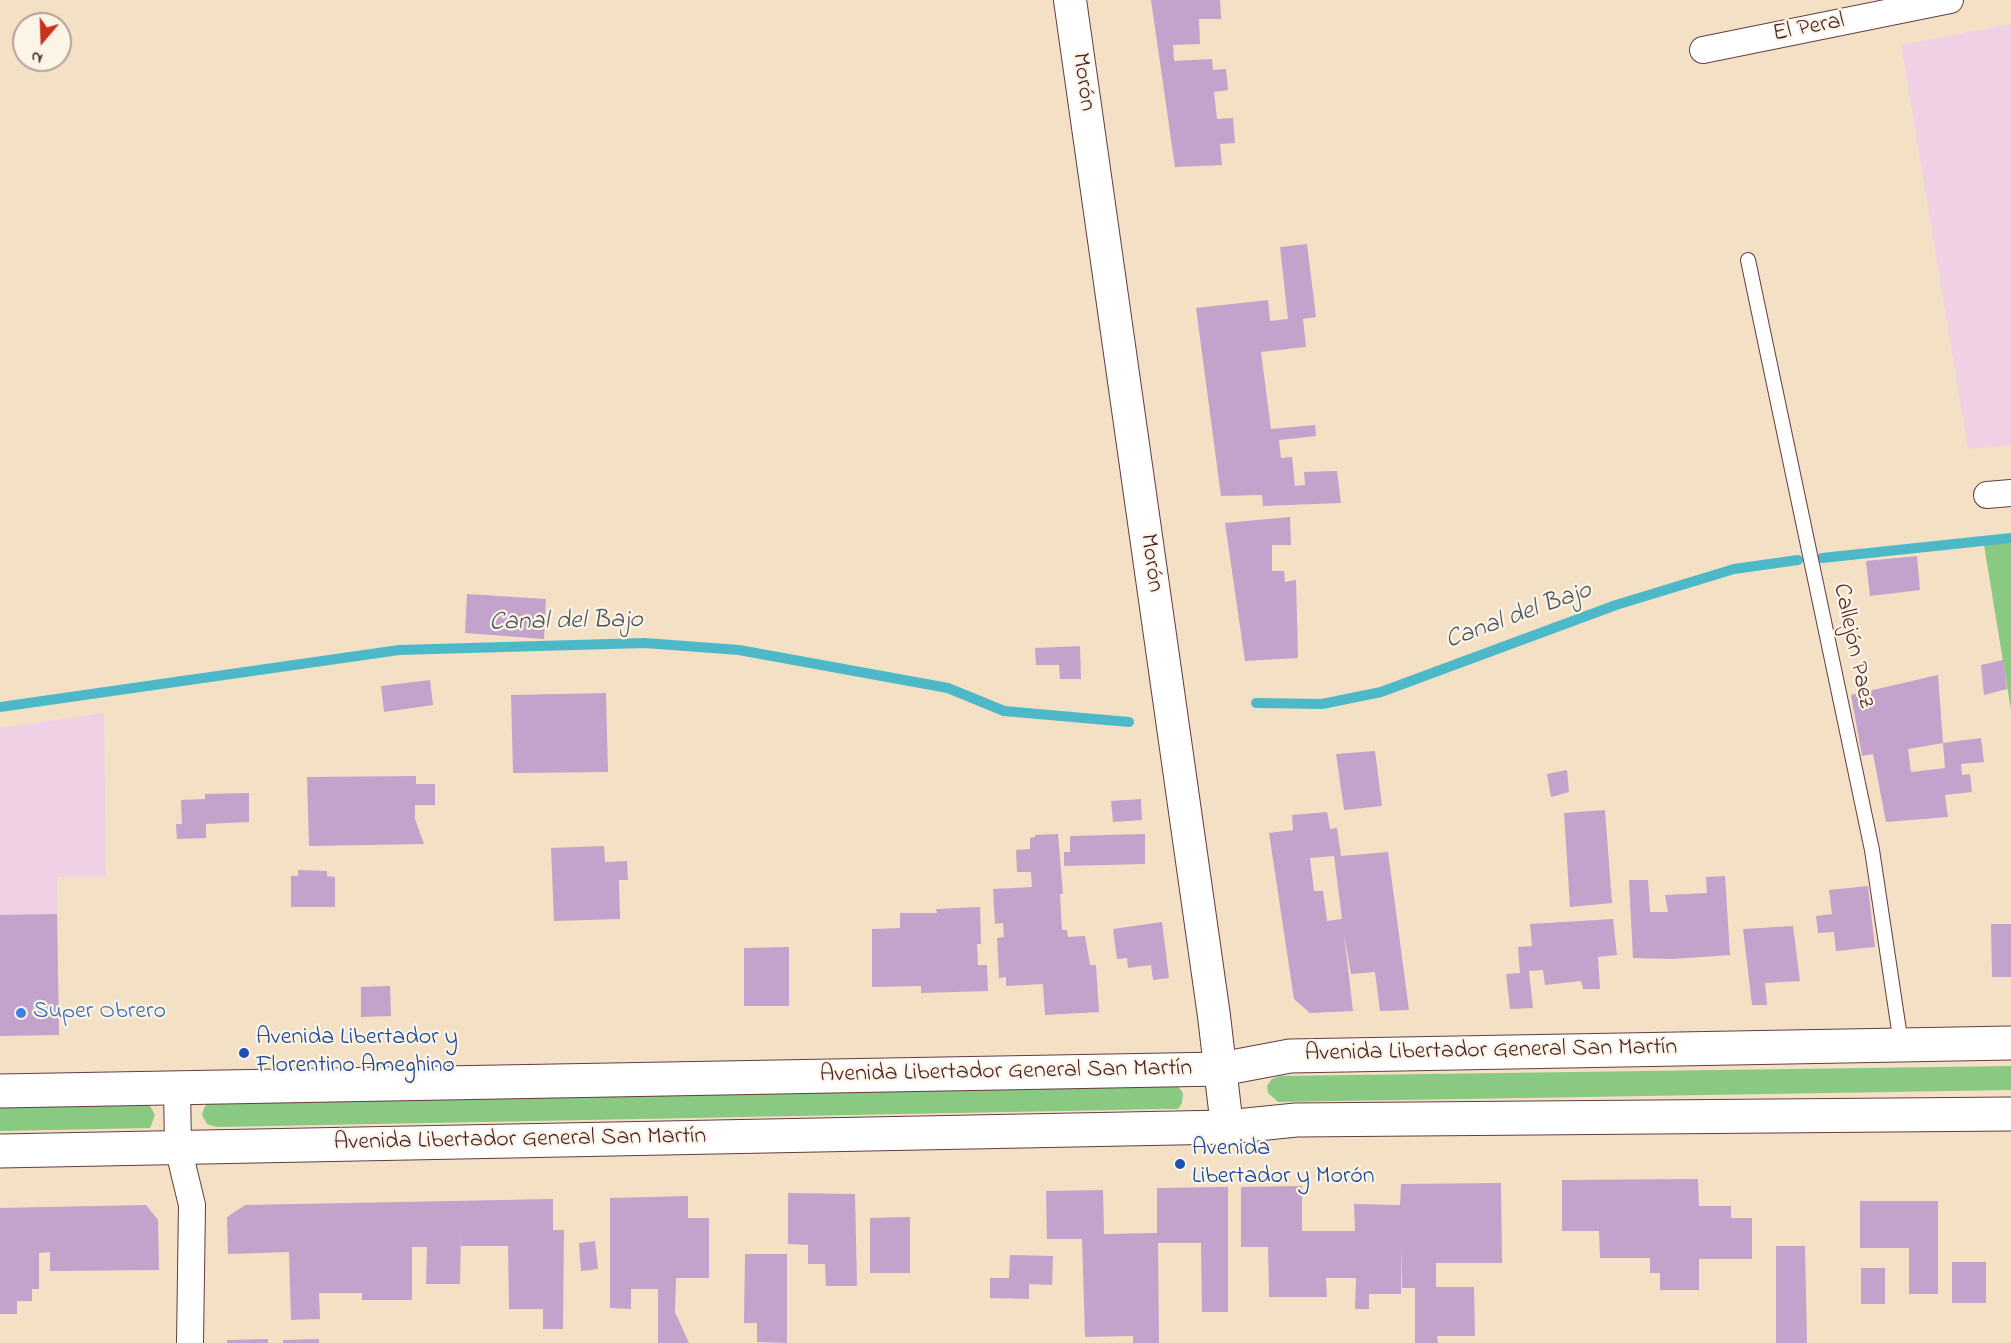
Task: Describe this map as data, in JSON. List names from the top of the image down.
{
  "streets": {
    "main road": ["Avenida Libertador General San Martín"],
    "street": ["El Peral", "Morón"],
    "lane": ["Callejón Paez"]
  },
  "crossings": [
    ["Morón", "Avenida Libertador General San Martín"],
    ["Callejón Paez", "Avenida Libertador General San Martín"]
  ],
  "water": ["Canal del Bajo"],
  "places": ["Super Obrero", "Avenida Libertador y Florentino Ameghino", "Avenida Libertador y Morón"],
  "north": "bottom"
}
